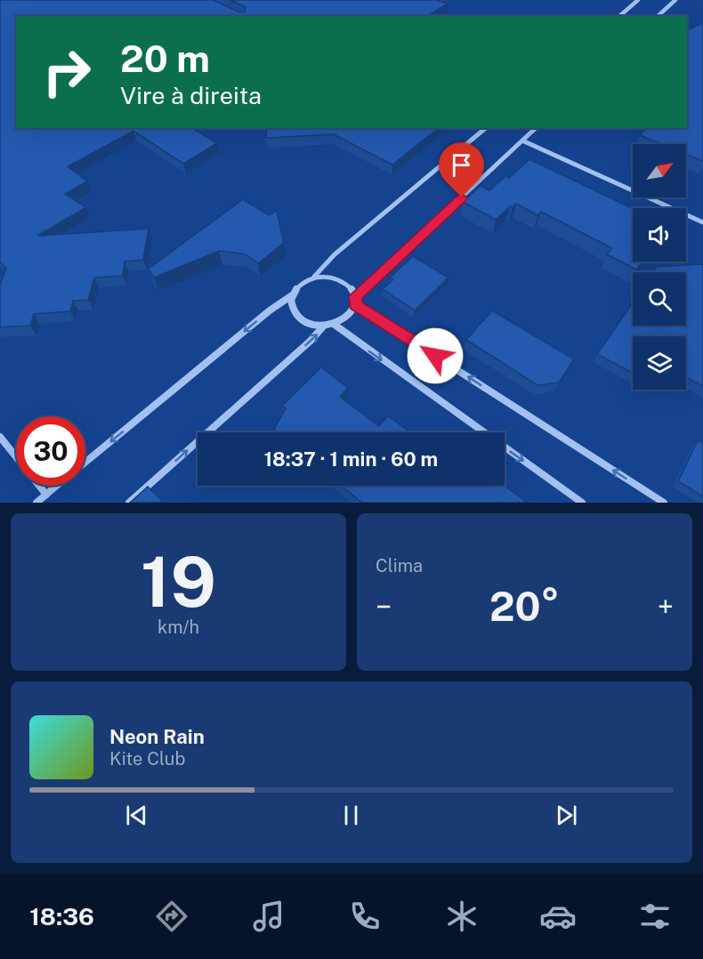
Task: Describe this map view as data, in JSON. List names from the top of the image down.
{
  "north": "top right",
  "page": {
    "turn": ["20 m", "Vire à direita"],
    "limit": "30",
    "trip": "18:37 · 1 min · 60 m",
    "tile": [
      ["19", "km/h"],
      "Clima"
    ],
    "heat": ["−", "20°", "+"],
    "song": ["Neon Rain", "Kite Club"],
    "tabs": "18:36"
  }
}
